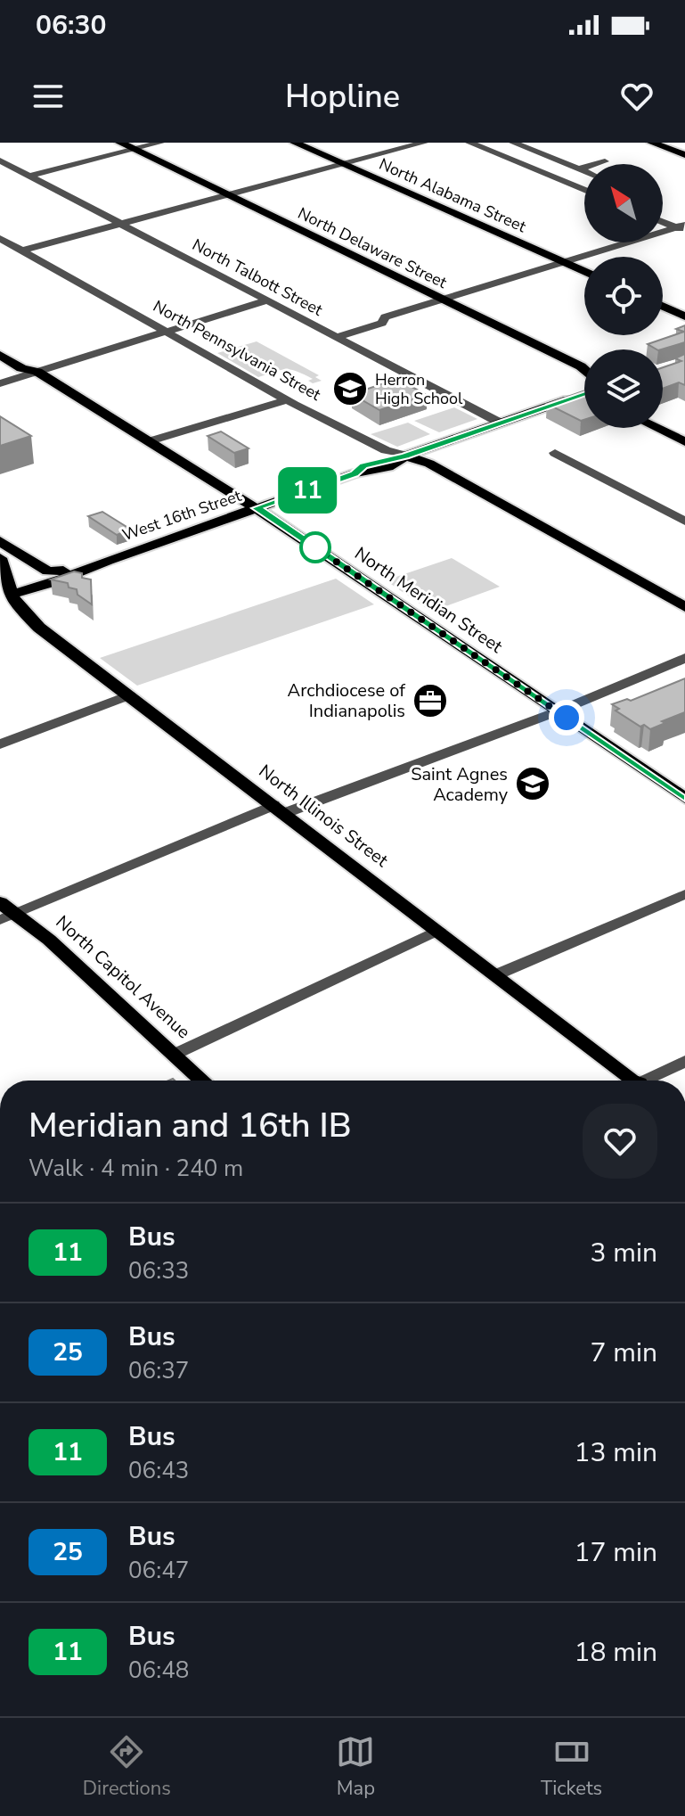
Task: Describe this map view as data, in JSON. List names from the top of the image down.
{
  "streets": {
    "main road": [
      "North Alabama Street",
      "North Delaware Street",
      "North Pennsylvania Street",
      "West 16th Street",
      "North Meridian Street",
      "North Illinois Street",
      "North Capitol Avenue"
    ],
    "street": ["North Talbott Street"]
  },
  "crossings": [
    ["North Talbott Street", "West 16th Street"],
    ["North Pennsylvania Street", "West 16th Street"],
    ["West 16th Street", "North Meridian Street"],
    ["West 16th Street", "North Illinois Street"]
  ],
  "places": {
    "school or university": ["Herron High School", "Saint Agnes Academy"],
    "office": ["Archdiocese of Indianapolis"]
  },
  "lines": ["bus line 11"],
  "north": "top left",
  "page": {
    "status": "06:30",
    "header": "Hopline",
    "on_map": "11",
    "heading": ["Meridian and 16th IB", "Walk · 4 min · 240 m"],
    "list": [
      {
        "mark": "11",
        "name": "Bus",
        "note": "06:33",
        "value": "3 min"
      },
      {
        "mark": "25",
        "name": "Bus",
        "note": "06:37",
        "value": "7 min"
      },
      {
        "mark": "11",
        "name": "Bus",
        "note": "06:43",
        "value": "13 min"
      },
      {
        "mark": "25",
        "name": "Bus",
        "note": "06:47",
        "value": "17 min"
      },
      {
        "mark": "11",
        "name": "Bus",
        "note": "06:48",
        "value": "18 min"
      }
    ],
    "tabs": ["Directions", "Map", "Tickets"]
  }
}
